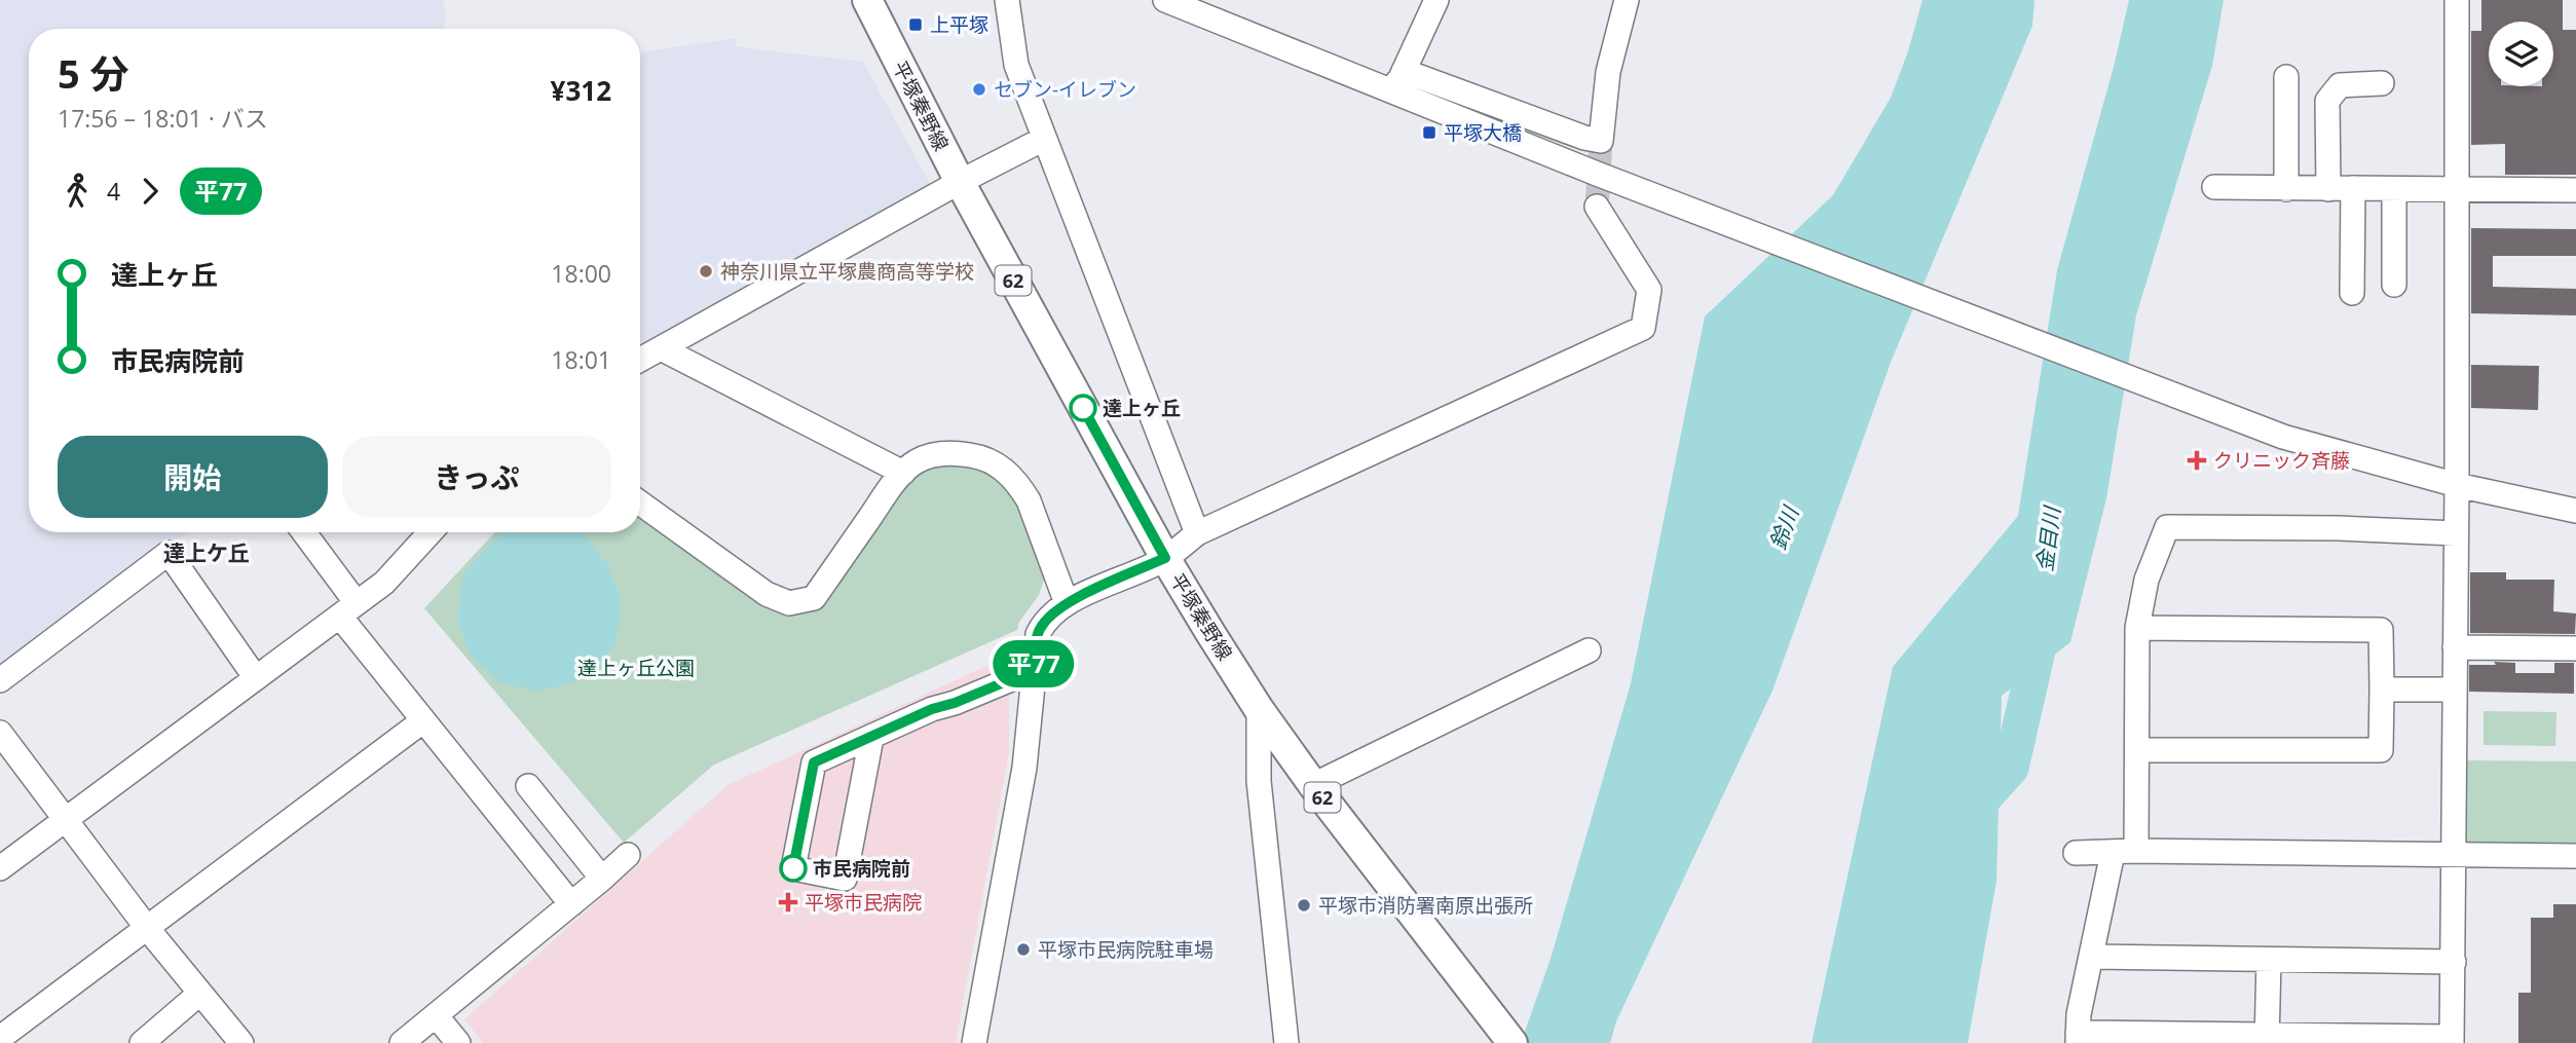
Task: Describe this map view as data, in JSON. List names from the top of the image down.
{
  "streets": {
    "main road": ["平塚秦野線", "62"]
  },
  "districts": ["達上ケ丘"],
  "water": ["鈴川", "金目川"],
  "parks": ["達上ヶ丘公園"],
  "places": {
    "transit": ["上平塚", "平塚大橋"],
    "other": [
      "セブン-イレブン",
      "神奈川県立平塚農商高等学校",
      "達上ヶ丘",
      "市民病院前",
      "平塚市消防署南原出張所",
      "平塚市民病院駐車場"
    ],
    "health": ["クリニック斉藤", "平塚市民病院"]
  },
  "lines": ["bus line 平77"],
  "page": {
    "on_map": "平77",
    "heading": ["5 分", "17:56 – 18:01 · バス", "¥312"],
    "legs": ["4", "平77"],
    "list": [
      {
        "name": "達上ヶ丘",
        "value": "18:00"
      },
      {
        "name": "市民病院前",
        "value": "18:01"
      }
    ],
    "buttons": ["開始", "きっぷ"]
  }
}
